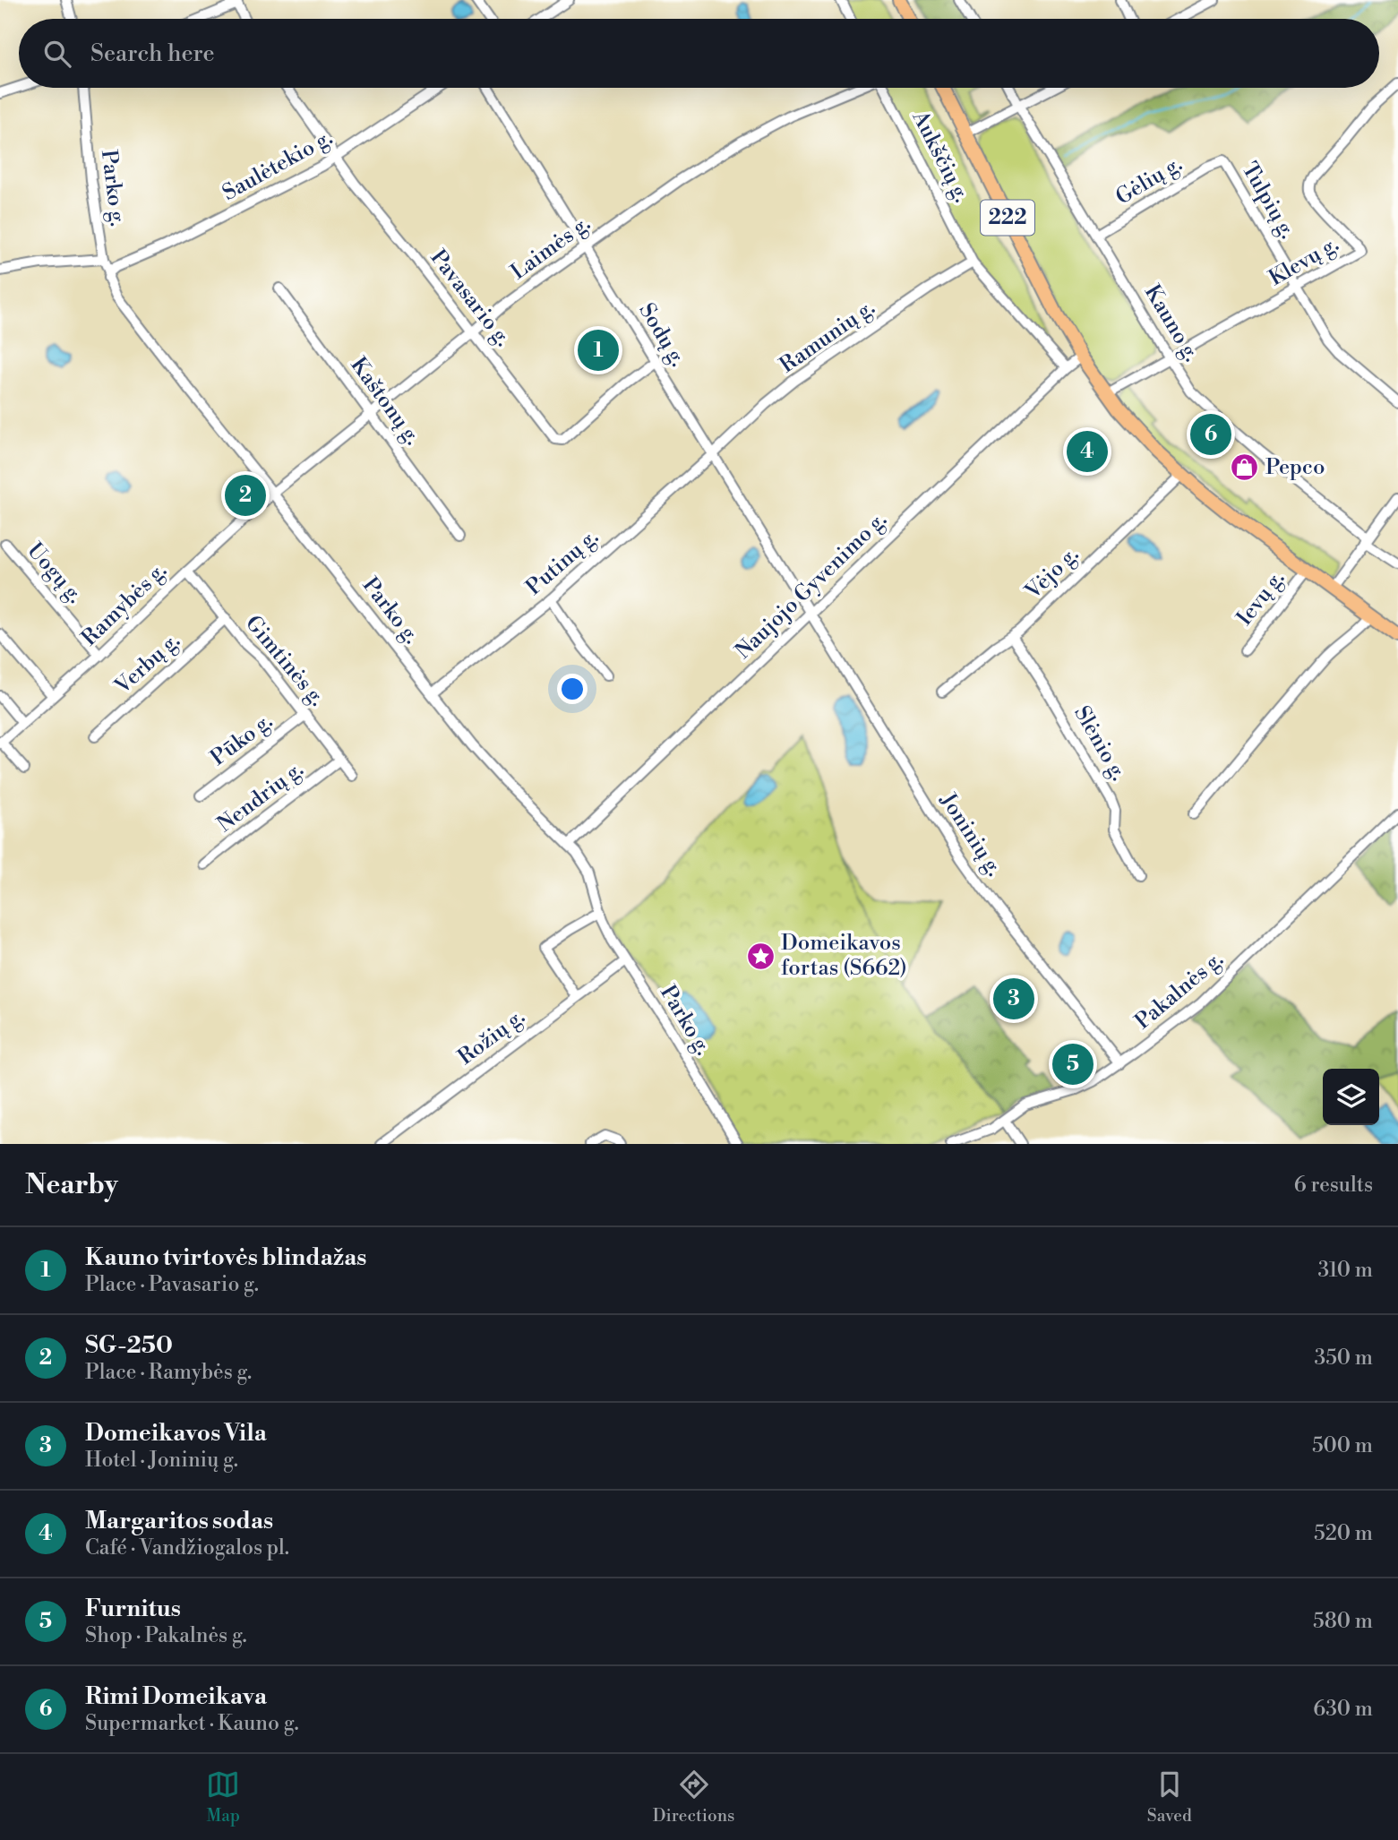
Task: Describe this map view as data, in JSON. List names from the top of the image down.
{
  "streets": {
    "main road": ["222"],
    "street": [
      "Aukščių g.",
      "Saulėtekio g.",
      "Gėlių g.",
      "Parko g.",
      "Tulpių g.",
      "Laimės g.",
      "Klevų g.",
      "Pavasario g.",
      "Kauno g.",
      "Sodų g.",
      "Ramunių g.",
      "Kaštonų g.",
      "Putinų g.",
      "Uogų g.",
      "Vėjo g.",
      "Naujojo Gyvenimo g.",
      "Ievų g.",
      "Ramybės g.",
      "Gimtinės g.",
      "Verbų g.",
      "Pūko g.",
      "Slėnio g.",
      "Nendrių g.",
      "Joninių g.",
      "Pakalnės g.",
      "Rožių g."
    ]
  },
  "crossings": [
    ["Aukščių g.", "Ramunių g."],
    ["Aukščių g.", "Naujojo Gyvenimo g."],
    ["Saulėtekio g.", "Parko g."],
    ["Saulėtekio g.", "Pavasario g."],
    ["Gėlių g.", "Tulpių g."],
    ["Gėlių g.", "Kauno g."],
    ["Parko g.", "Laimės g."],
    ["Parko g.", "Putinų g."],
    ["Parko g.", "Naujojo Gyvenimo g."],
    ["Parko g.", "Ramybės g."],
    ["Parko g.", "Rožių g."],
    ["Tulpių g.", "Klevų g."],
    ["222", "Klevų g."],
    ["222", "Vėjo g."],
    ["222", "Naujojo Gyvenimo g."],
    ["222", "Ievų g."],
    ["Laimės g.", "Pavasario g."],
    ["Laimės g.", "Sodų g."],
    ["Laimės g.", "Kaštonų g."],
    ["Laimės g.", "Ramybės g."],
    ["Klevų g.", "Kauno g."],
    ["Pavasario g.", "Sodų g."],
    ["Sodų g.", "Ramunių g."],
    ["Sodų g.", "Putinų g."],
    ["Sodų g.", "Naujojo Gyvenimo g."],
    ["Sodų g.", "Joninių g."],
    ["Ramunių g.", "Putinų g."],
    ["Uogų g.", "Ramybės g."],
    ["Vėjo g.", "Slėnio g."],
    ["Naujojo Gyvenimo g.", "Joninių g."],
    ["Ramybės g.", "Gimtinės g."],
    ["Gimtinės g.", "Verbų g."],
    ["Gimtinės g.", "Pūko g."],
    ["Gimtinės g.", "Nendrių g."],
    ["Joninių g.", "Pakalnės g."]
  ],
  "places": {
    "shop": ["Pepco"],
    "place": ["Domeikavos fortas (S662)"]
  },
  "page": {
    "search": "Search here",
    "pins": [
      "1",
      "6",
      "4",
      "2",
      "3",
      "5"
    ],
    "heading": ["Nearby", "6 results"],
    "list": [
      {
        "mark": "1",
        "name": "Kauno tvirtovės blindažas",
        "note": "Place · Pavasario g.",
        "value": "310 m"
      },
      {
        "mark": "2",
        "name": "SG-250",
        "note": "Place · Ramybės g.",
        "value": "350 m"
      },
      {
        "mark": "3",
        "name": "Domeikavos Vila",
        "note": "Hotel · Joninių g.",
        "value": "500 m"
      },
      {
        "mark": "4",
        "name": "Margaritos sodas",
        "note": "Café · Vandžiogalos pl.",
        "value": "520 m"
      },
      {
        "mark": "5",
        "name": "Furnitus",
        "note": "Shop · Pakalnės g.",
        "value": "580 m"
      },
      {
        "mark": "6",
        "name": "Rimi Domeikava",
        "note": "Supermarket · Kauno g.",
        "value": "630 m"
      }
    ],
    "nav": ["Map", "Directions", "Saved"]
  }
}
